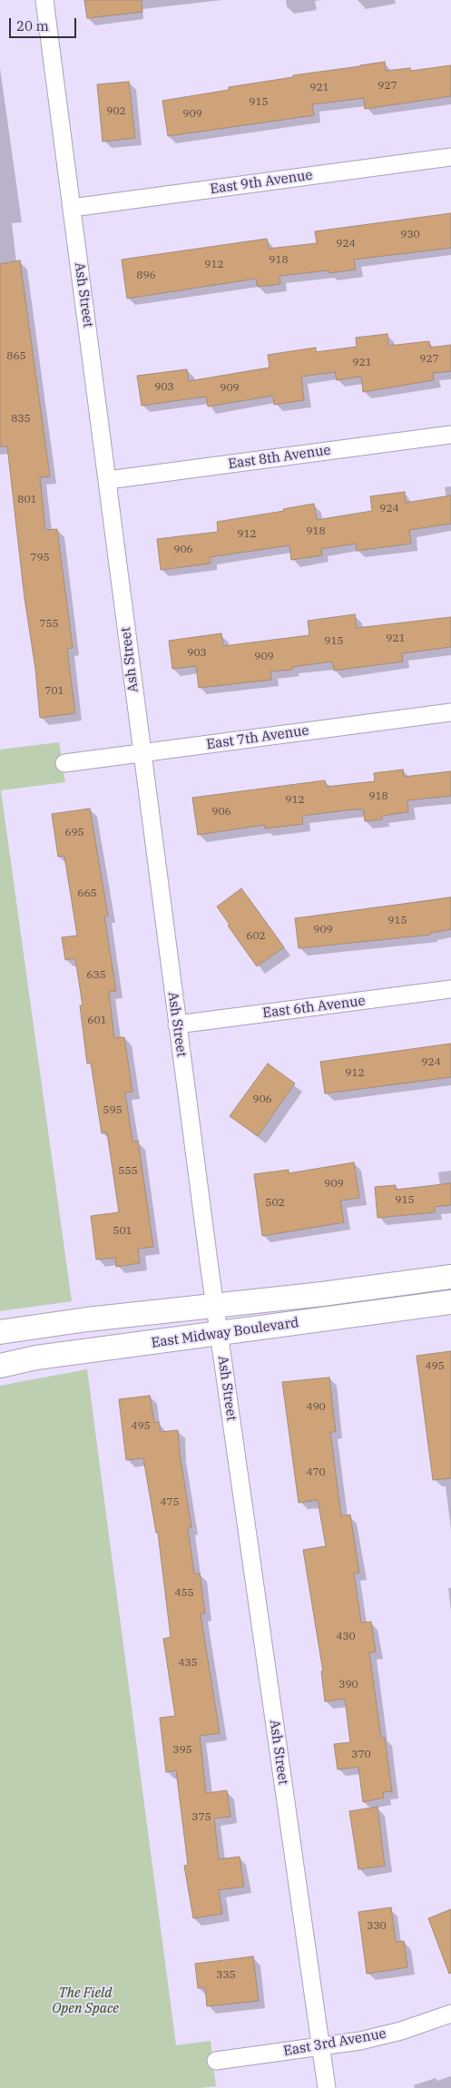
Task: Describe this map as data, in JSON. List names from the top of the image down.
{
  "streets": {
    "main road": ["East Midway Boulevard"],
    "street": [
      "East 9th Avenue",
      "Ash Street",
      "East 8th Avenue",
      "East 7th Avenue",
      "East 6th Avenue",
      "East 3rd Avenue"
    ]
  },
  "crossings": [
    ["East 9th Avenue", "Ash Street"],
    ["Ash Street", "East 8th Avenue"],
    ["Ash Street", "East 7th Avenue"],
    ["Ash Street", "East 6th Avenue"],
    ["Ash Street", "East Midway Boulevard"],
    ["Ash Street", "East 3rd Avenue"]
  ],
  "parks": ["The Field Open Space"],
  "house_numbers": [
    "927",
    "921",
    "915",
    "902",
    "909",
    "930",
    "924",
    "918",
    "912",
    "896",
    "865",
    "927",
    "921",
    "903",
    "909",
    "835",
    "801",
    "924",
    "918",
    "912",
    "906",
    "795",
    "755",
    "921",
    "915",
    "903",
    "909",
    "701",
    "918",
    "912",
    "906",
    "695",
    "665",
    "915",
    "909",
    "602",
    "635",
    "601",
    "924",
    "912",
    "906",
    "595",
    "555",
    "909",
    "915",
    "502",
    "501",
    "495",
    "490",
    "495",
    "470",
    "475",
    "455",
    "430",
    "435",
    "390",
    "395",
    "370",
    "375",
    "330",
    "335"
  ],
  "scale_bar": "20 m"
}
